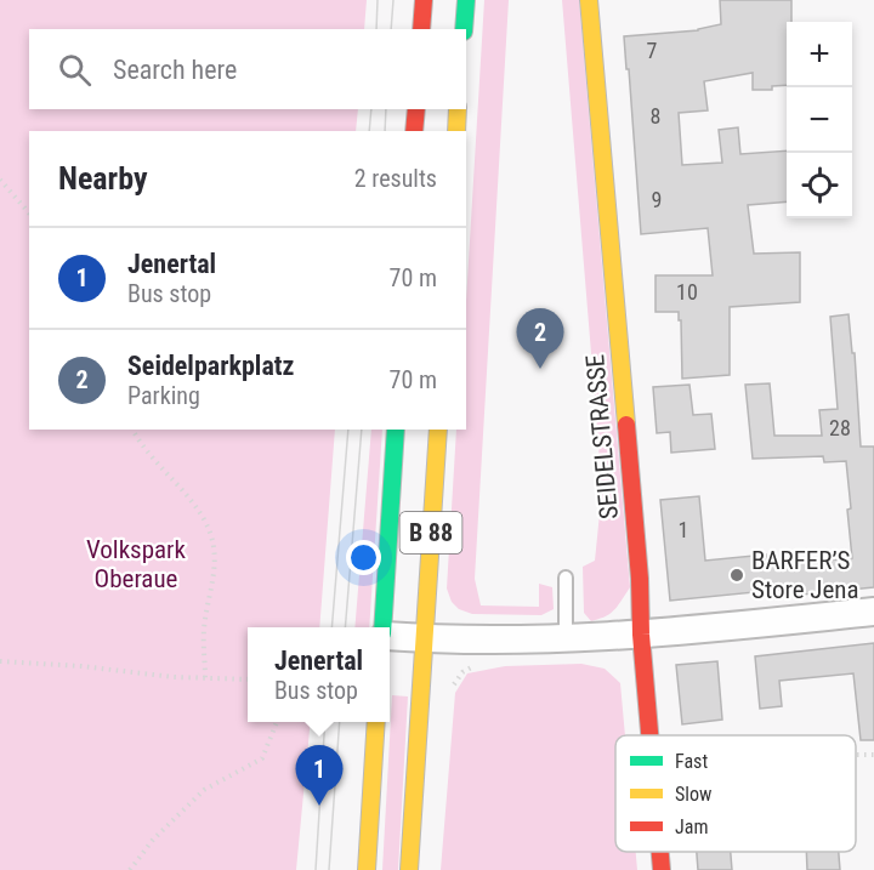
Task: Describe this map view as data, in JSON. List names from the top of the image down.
{
  "streets": {
    "main road": ["SEIDELSTRASSE", "B 88"]
  },
  "parks": ["Volkspark Oberaue"],
  "places": ["BARFER’S Store Jena"],
  "house_numbers": [
    "7",
    "8",
    "9",
    "10",
    "28",
    "1"
  ],
  "legend": ["Fast", "Slow", "Jam"],
  "page": {
    "map_buttons": ["+", "−"],
    "search": "Search here",
    "heading": ["Nearby", "2 results"],
    "list": [
      {
        "mark": "1",
        "name": "Jenertal",
        "note": "Bus stop",
        "value": "70 m"
      },
      {
        "mark": "2",
        "name": "Seidelparkplatz",
        "note": "Parking",
        "value": "70 m"
      }
    ],
    "pins": ["2", "1"],
    "popup": ["Jenertal", "Bus stop"]
  }
}
